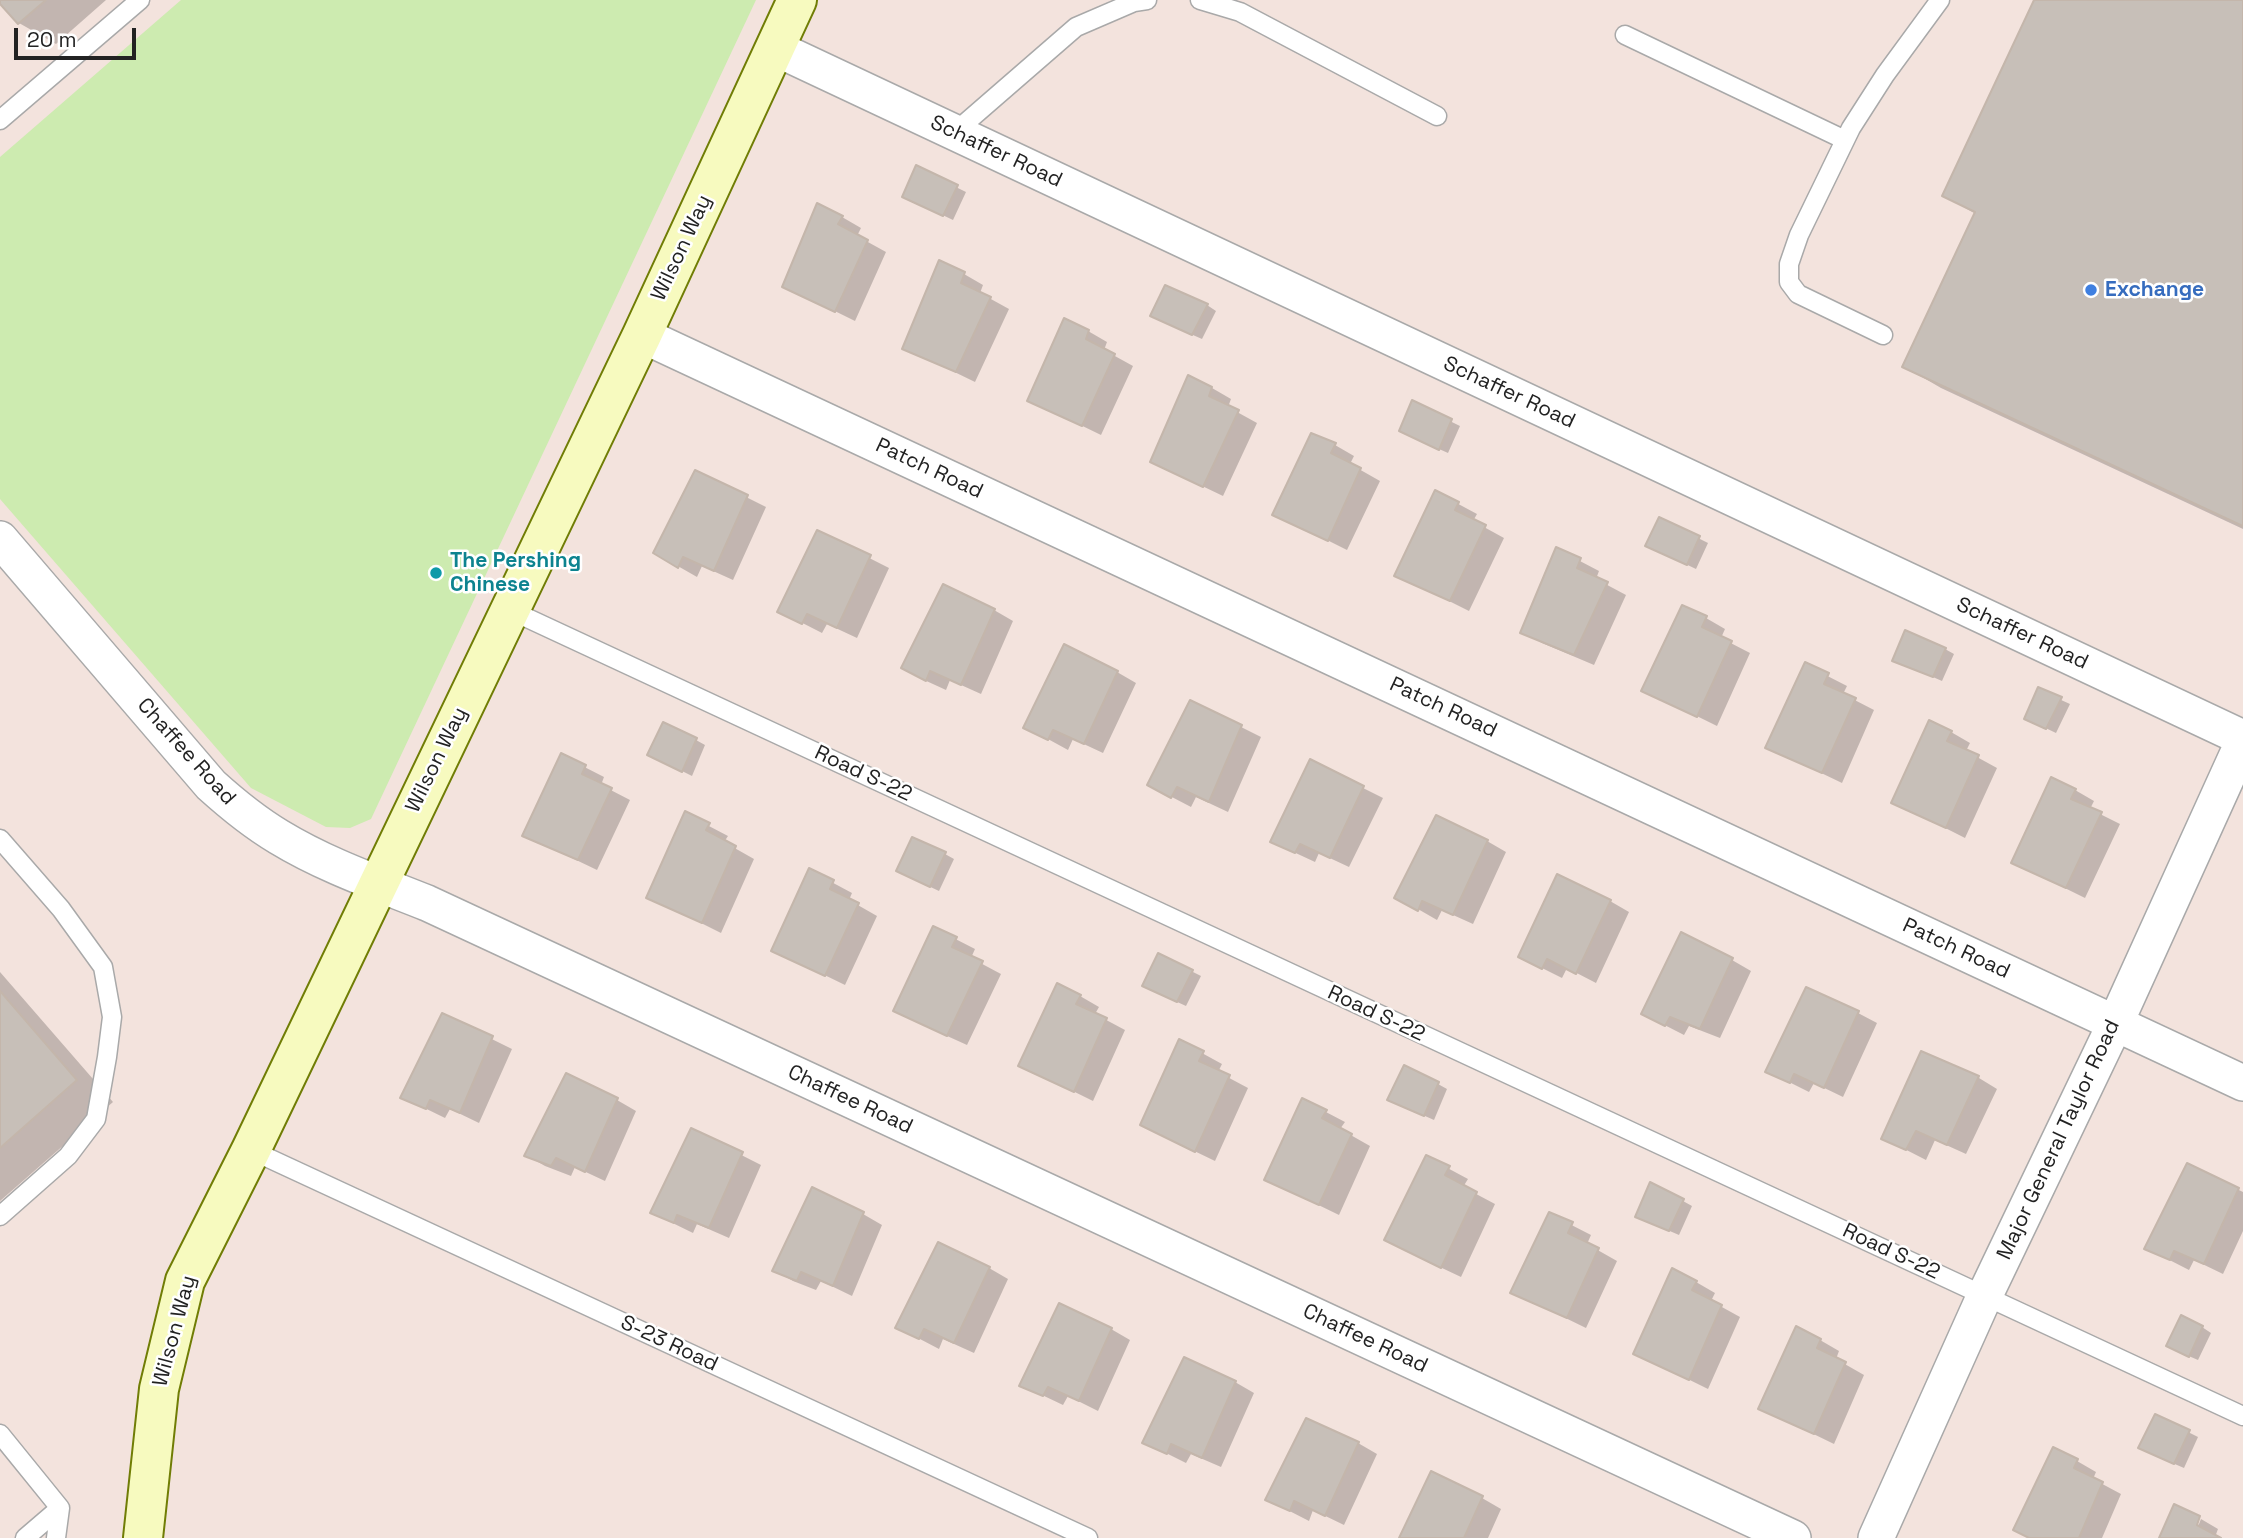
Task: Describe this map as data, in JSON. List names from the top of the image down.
{
  "streets": {
    "street": [
      "Schaffer Road",
      "Wilson Way",
      "Patch Road",
      "Chaffee Road",
      "Major General Taylor Road"
    ],
    "lane": ["Road S-22", "S-23 Road"]
  },
  "crossings": [
    ["Schaffer Road", "Wilson Way"],
    ["Schaffer Road", "Major General Taylor Road"],
    ["Wilson Way", "Patch Road"],
    ["Wilson Way", "Chaffee Road"],
    ["Wilson Way", "Road S-22"],
    ["Wilson Way", "S-23 Road"],
    ["Patch Road", "Major General Taylor Road"],
    ["Road S-22", "Major General Taylor Road"]
  ],
  "places": ["Exchange", "The Pershing Chinese"],
  "scale_bar": "20 m"
}
